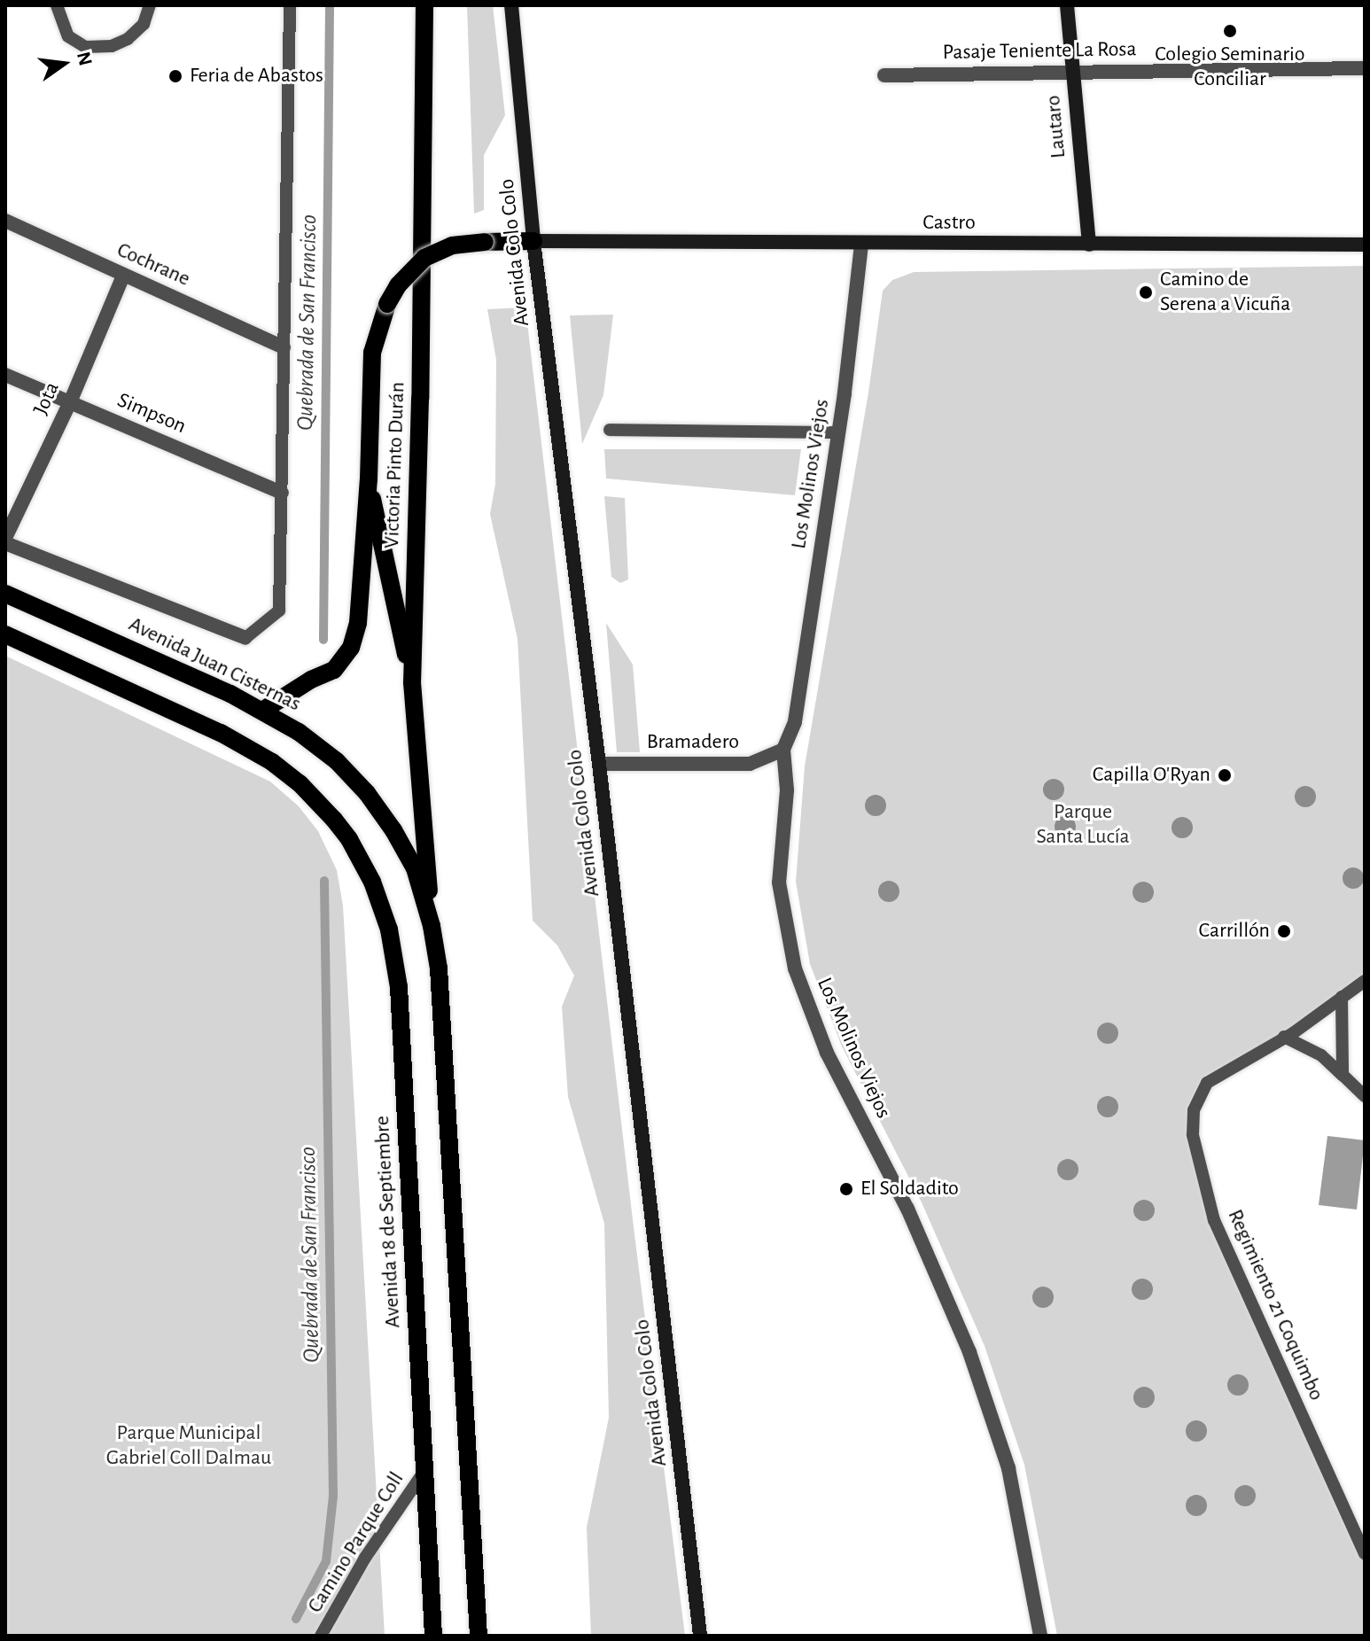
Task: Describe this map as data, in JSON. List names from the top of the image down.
{
  "streets": {
    "main road": ["Victoria Pinto Durán", "Avenida Juan Cisternas", "Avenida 18 de Septiembre"],
    "street": [
      "Pasaje Teniente La Rosa",
      "Lautaro",
      "Castro",
      "Avenida Colo Colo",
      "Cochrane",
      "Jota",
      "Simpson",
      "Los Molinos Viejos",
      "Bramadero"
    ],
    "lane": ["Regimiento 21 Coquimbo", "Camino Parque Coll"]
  },
  "crossings": [
    ["Pasaje Teniente La Rosa", "Lautaro"],
    ["Lautaro", "Castro"],
    ["Castro", "Avenida Colo Colo"],
    ["Castro", "Los Molinos Viejos"],
    ["Avenida Colo Colo", "Bramadero"],
    ["Cochrane", "Jota"],
    ["Jota", "Simpson"],
    ["Victoria Pinto Durán", "Avenida Juan Cisternas"],
    ["Los Molinos Viejos", "Bramadero"],
    ["Avenida 18 de Septiembre", "Camino Parque Coll"]
  ],
  "water": ["Quebrada de San Francisco"],
  "parks": ["Parque Santa Lucía", "Parque Municipal Gabriel Coll Dalmau"],
  "places": [
    "Colegio Seminario Conciliar",
    "Feria de Abastos",
    "Camino de Serena a Vicuña",
    "Capilla O'Ryan",
    "Carrillón",
    "El Soldadito"
  ],
  "north": "right"
}
